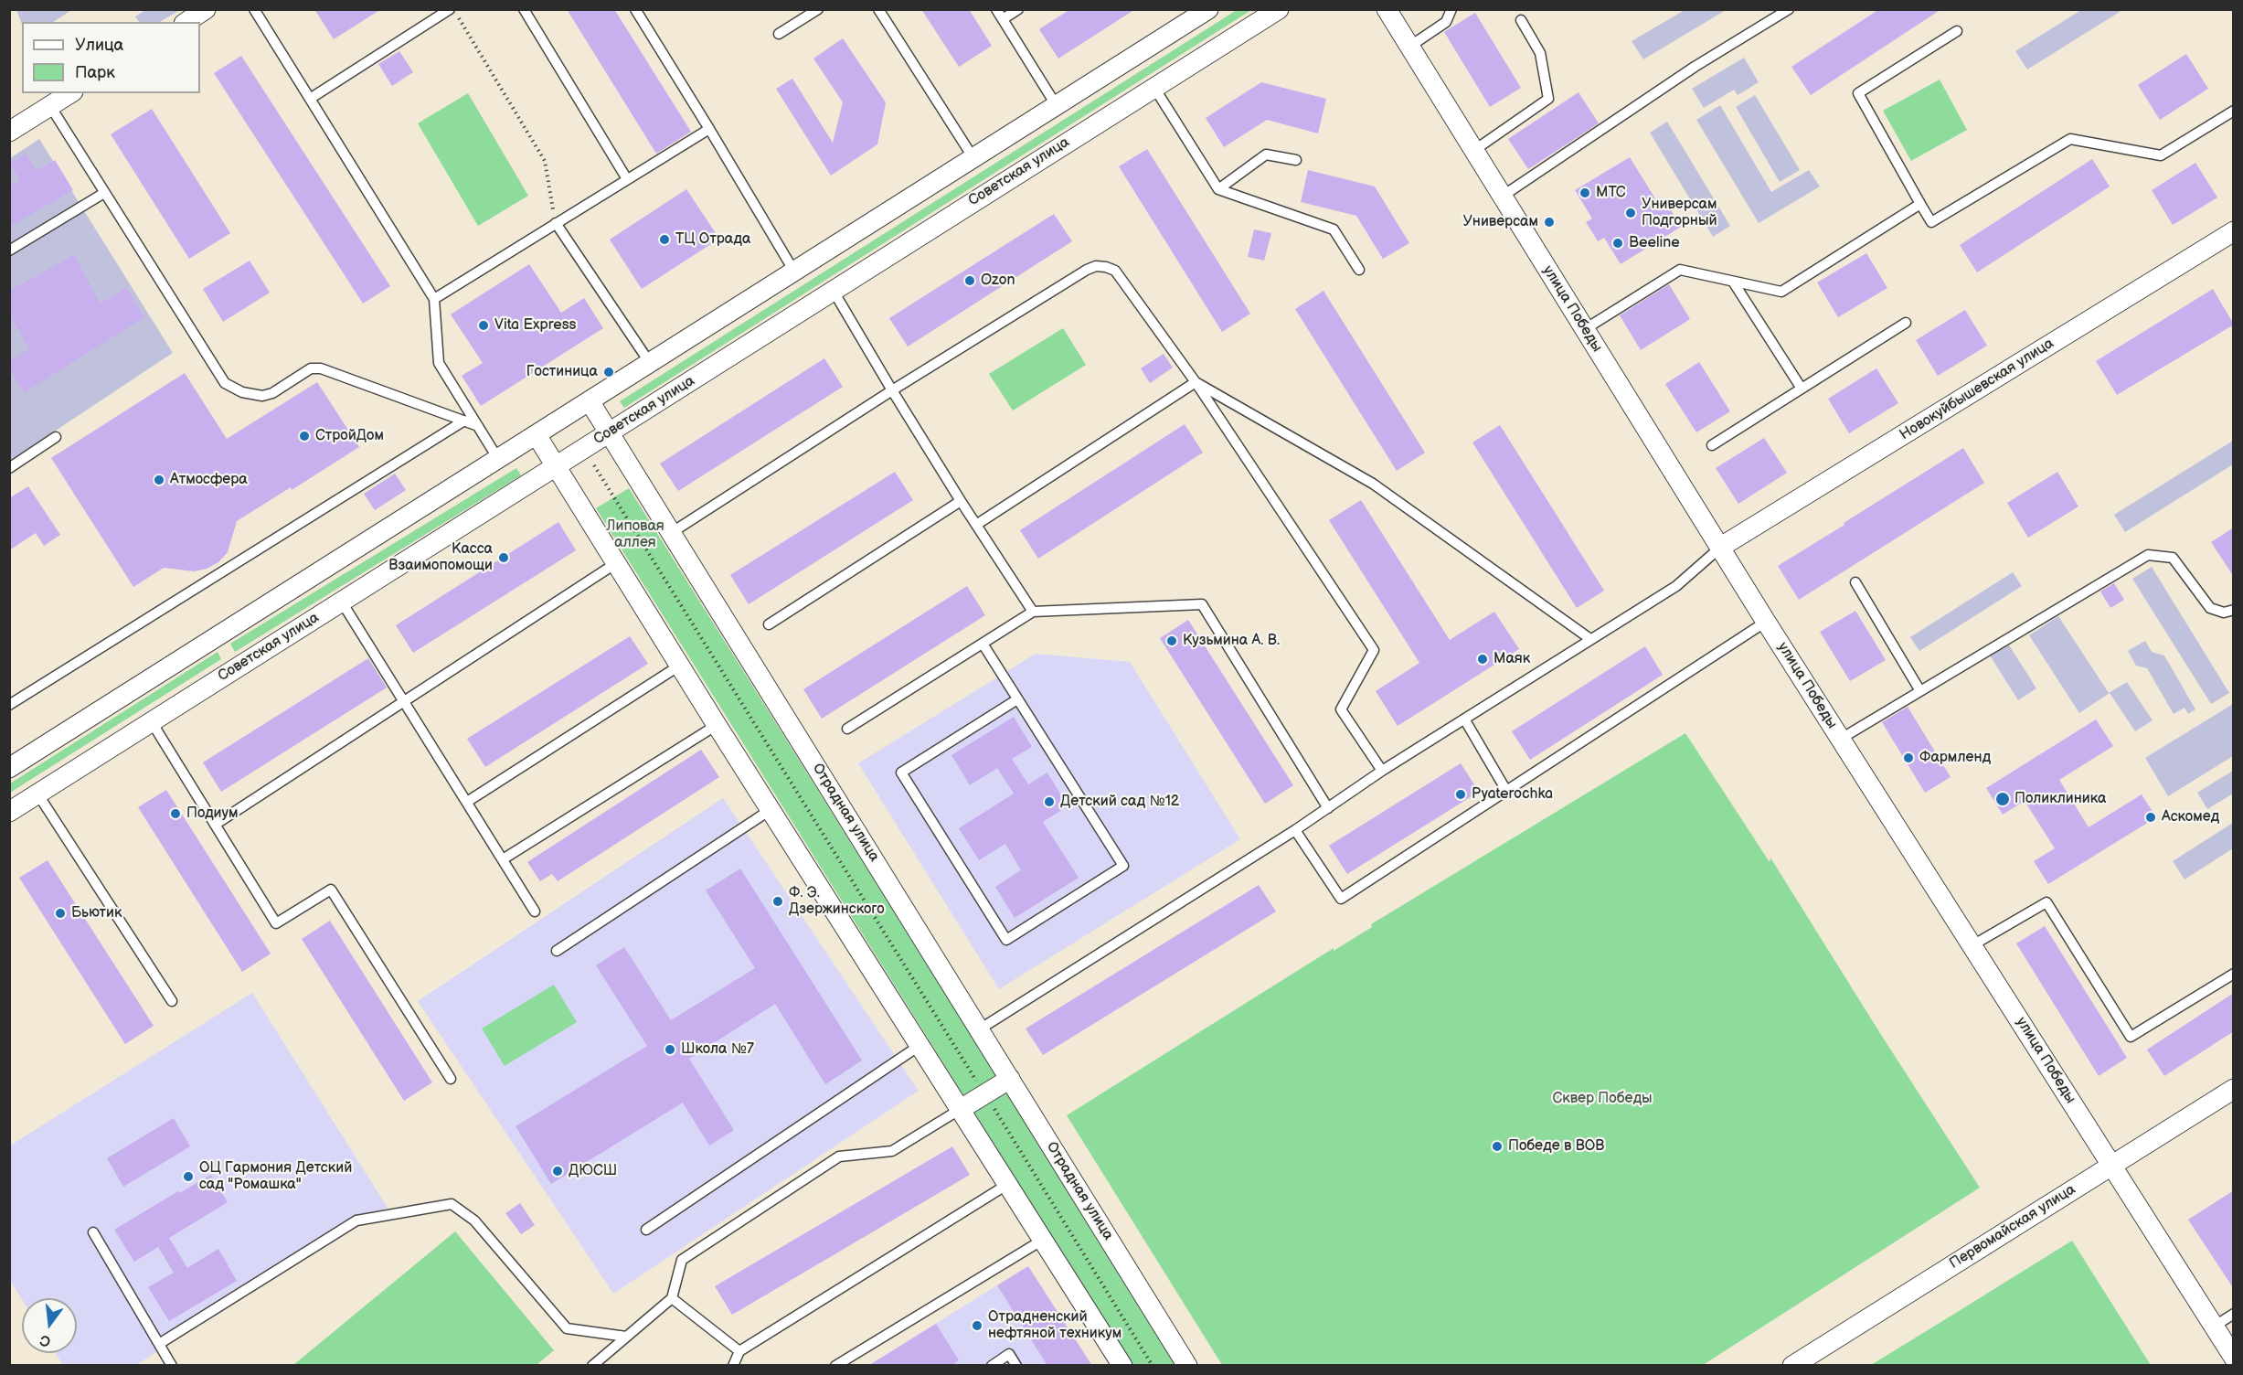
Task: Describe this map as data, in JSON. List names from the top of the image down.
{
  "streets": {
    "street": [
      "Советская улица",
      "улица Победы",
      "Новокуйбышевская улица",
      "Отрадная улица",
      "Первомайская улица"
    ]
  },
  "crossings": [
    ["Советская улица", "Отрадная улица"],
    ["улица Победы", "Новокуйбышевская улица"],
    ["улица Победы", "Первомайская улица"]
  ],
  "parks": ["Липовая аллея", "Сквер Победы"],
  "places": [
    "МТС",
    "Универсам Подгорный",
    "Универсам",
    "ТЦ Отрада",
    "Beeline",
    "Ozon",
    "Vita Express",
    "Гостиница",
    "СтройДом",
    "Атмосфера",
    "Касса Взаимопомощи",
    "Кузьмина А. В.",
    "Маяк",
    "Фармленд",
    "Pyaterochka",
    "Поликлиника",
    "Детский сад №12",
    "Подиум",
    "Аскомед",
    "Ф. Э. Дзержинского",
    "Бьютик",
    "Школа №7",
    "Победе в ВОВ",
    "ДЮСШ",
    "ОЦ Гармония Детский сад \"Ромашка\"",
    "Отрадненский нефтяной техникум"
  ],
  "legend": ["Улица", "Парк"],
  "north": "bottom"
}
